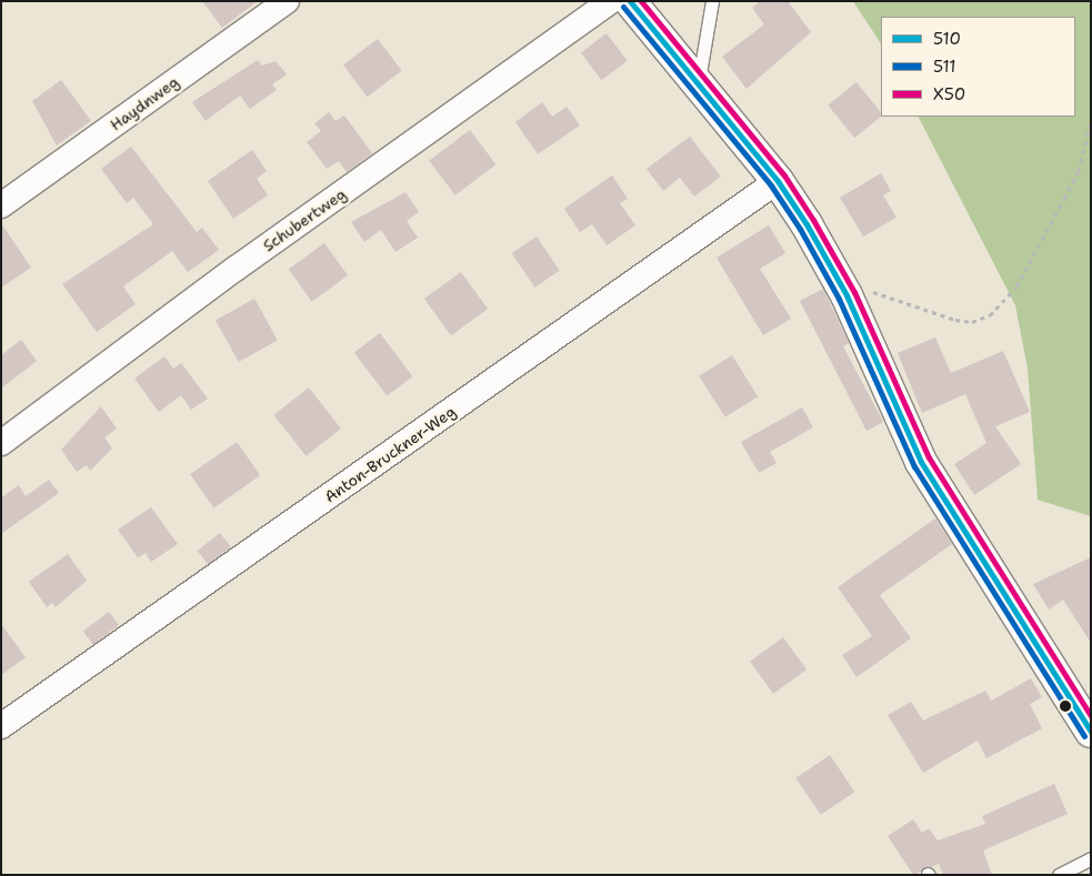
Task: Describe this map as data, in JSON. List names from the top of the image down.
{
  "streets": {
    "street": ["Haydnweg", "Schubertweg", "Anton-Bruckner-Weg"]
  },
  "lines": ["transit line 510", "transit line X50", "transit line 511"],
  "legend": ["510", "511", "X50"]
}
